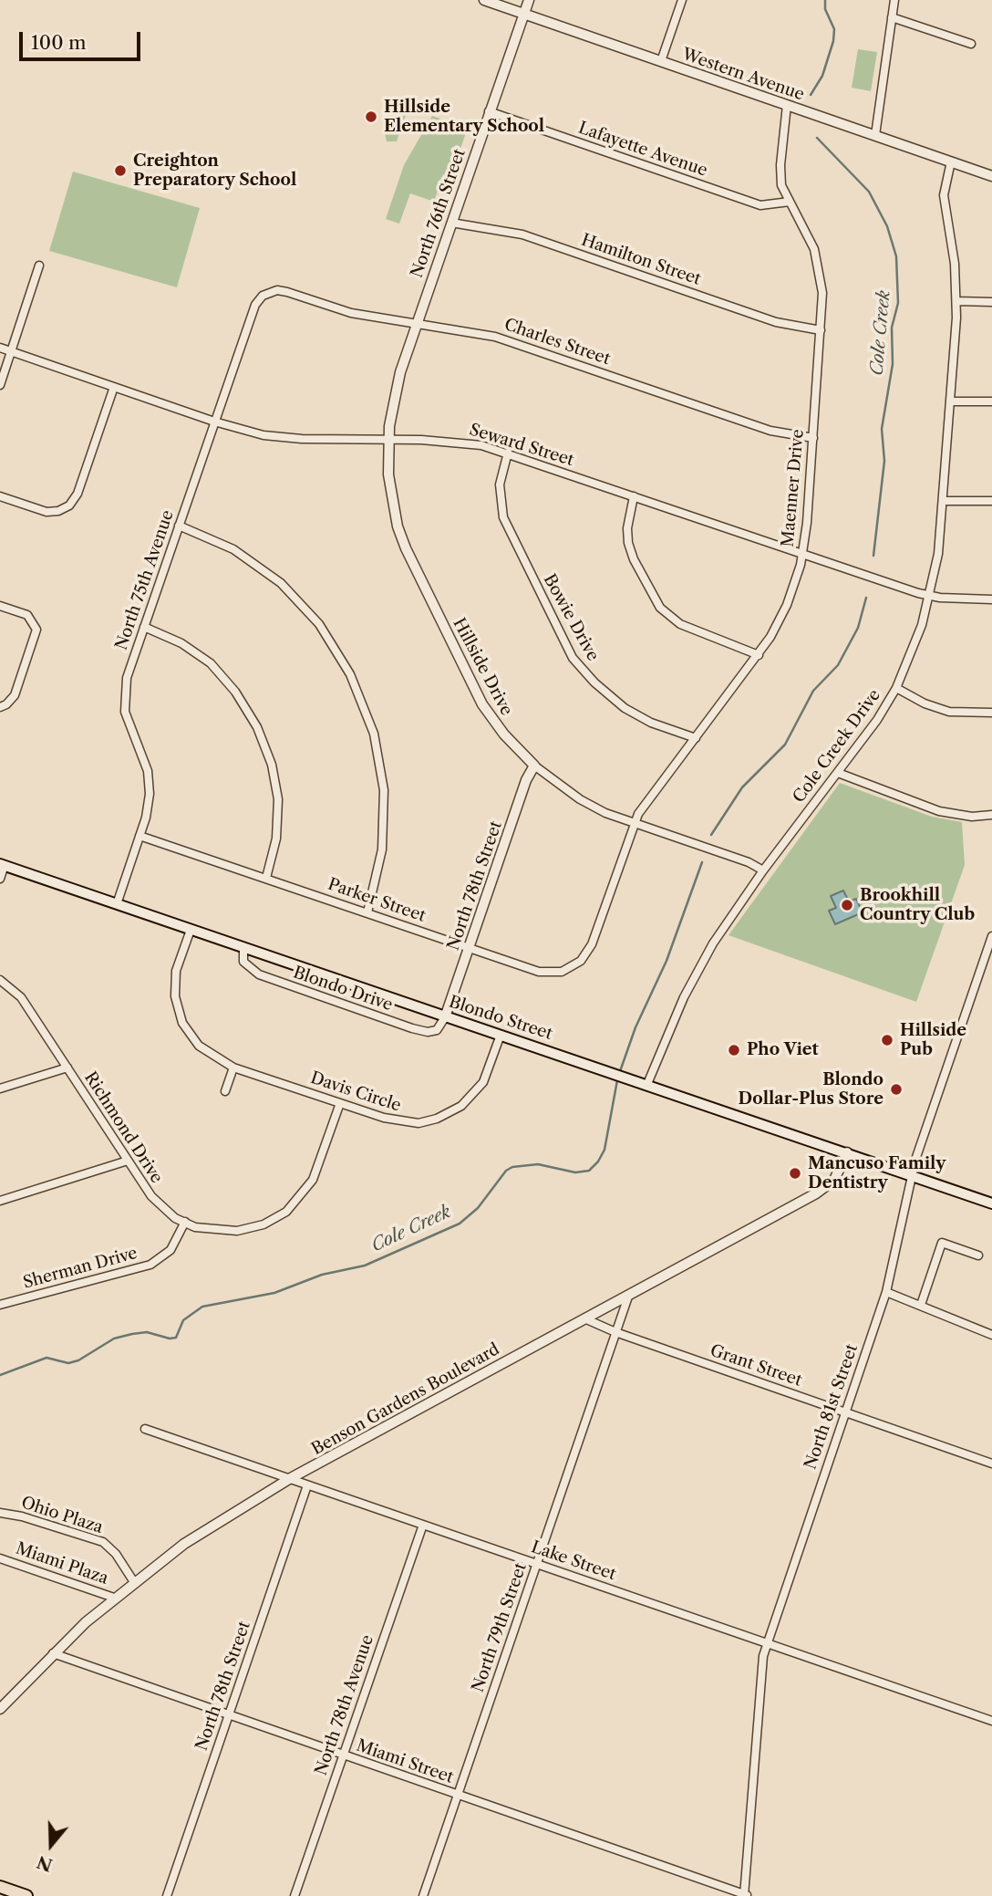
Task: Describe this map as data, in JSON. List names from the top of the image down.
{
  "streets": {
    "main road": ["Blondo Street"],
    "street": [
      "Western Avenue",
      "Lafayette Avenue",
      "North 76th Street",
      "Hamilton Street",
      "Charles Street",
      "Seward Street",
      "Maenner Drive",
      "North 75th Avenue",
      "Bowie Drive",
      "Hillside Drive",
      "Cole Creek Drive",
      "North 78th Street",
      "Parker Street",
      "Blondo Drive",
      "Davis Circle",
      "Richmond Drive",
      "Sherman Drive",
      "Grant Street",
      "Benson Gardens Boulevard",
      "North 81st Street",
      "Ohio Plaza",
      "Lake Street",
      "Miami Plaza",
      "North 79th Street",
      "North 78th Avenue",
      "Miami Street"
    ]
  },
  "crossings": [
    ["Western Avenue", "North 76th Street"],
    ["Western Avenue", "Maenner Drive"],
    ["Western Avenue", "Cole Creek Drive"],
    ["Lafayette Avenue", "North 76th Street"],
    ["Lafayette Avenue", "Maenner Drive"],
    ["North 76th Street", "Hamilton Street"],
    ["North 76th Street", "Charles Street"],
    ["North 76th Street", "Seward Street"],
    ["North 76th Street", "Hillside Drive"],
    ["Hamilton Street", "Maenner Drive"],
    ["Charles Street", "Maenner Drive"],
    ["Charles Street", "North 75th Avenue"],
    ["Seward Street", "Maenner Drive"],
    ["Seward Street", "North 75th Avenue"],
    ["Seward Street", "Bowie Drive"],
    ["Seward Street", "Hillside Drive"],
    ["Seward Street", "Cole Creek Drive"],
    ["Maenner Drive", "Bowie Drive"],
    ["Maenner Drive", "Hillside Drive"],
    ["Maenner Drive", "Parker Street"],
    ["North 75th Avenue", "Parker Street"],
    ["North 75th Avenue", "Blondo Street"],
    ["Hillside Drive", "Cole Creek Drive"],
    ["Hillside Drive", "North 78th Street"],
    ["Cole Creek Drive", "Blondo Street"],
    ["North 78th Street", "Parker Street"],
    ["North 78th Street", "Blondo Drive"],
    ["North 78th Street", "Blondo Street"],
    ["North 78th Street", "Lake Street"],
    ["North 78th Street", "Miami Street"],
    ["Blondo Drive", "Blondo Street"],
    ["Blondo Street", "Davis Circle"],
    ["Blondo Street", "Benson Gardens Boulevard"],
    ["Blondo Street", "North 81st Street"],
    ["Davis Circle", "Richmond Drive"],
    ["Richmond Drive", "Sherman Drive"],
    ["Grant Street", "Benson Gardens Boulevard"],
    ["Grant Street", "North 81st Street"],
    ["Grant Street", "North 79th Street"],
    ["Benson Gardens Boulevard", "Ohio Plaza"],
    ["Benson Gardens Boulevard", "Lake Street"],
    ["Benson Gardens Boulevard", "Miami Plaza"],
    ["Benson Gardens Boulevard", "North 79th Street"],
    ["Benson Gardens Boulevard", "Miami Street"],
    ["North 81st Street", "Lake Street"],
    ["North 81st Street", "Miami Street"],
    ["Lake Street", "North 79th Street"],
    ["Lake Street", "North 78th Avenue"],
    ["North 79th Street", "Miami Street"],
    ["North 78th Avenue", "Miami Street"]
  ],
  "water": ["Cole Creek"],
  "places": [
    "Hillside Elementary School",
    "Creighton Preparatory School",
    "Brookhill Country Club",
    "Hillside Pub",
    "Pho Viet",
    "Blondo Dollar-Plus Store",
    "Mancuso Family Dentistry"
  ],
  "scale_bar": "100 m",
  "north": "bottom"
}
